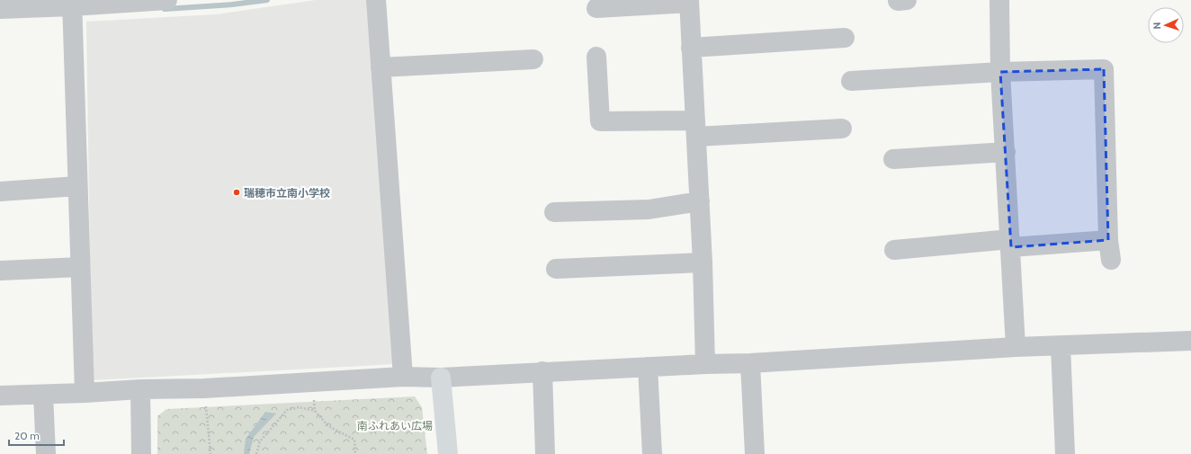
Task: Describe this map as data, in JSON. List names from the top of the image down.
{
  "parks": ["南ふれあい広場"],
  "places": ["瑞穂市立南小学校"],
  "scale_bar": "20 m",
  "north": "left"
}
